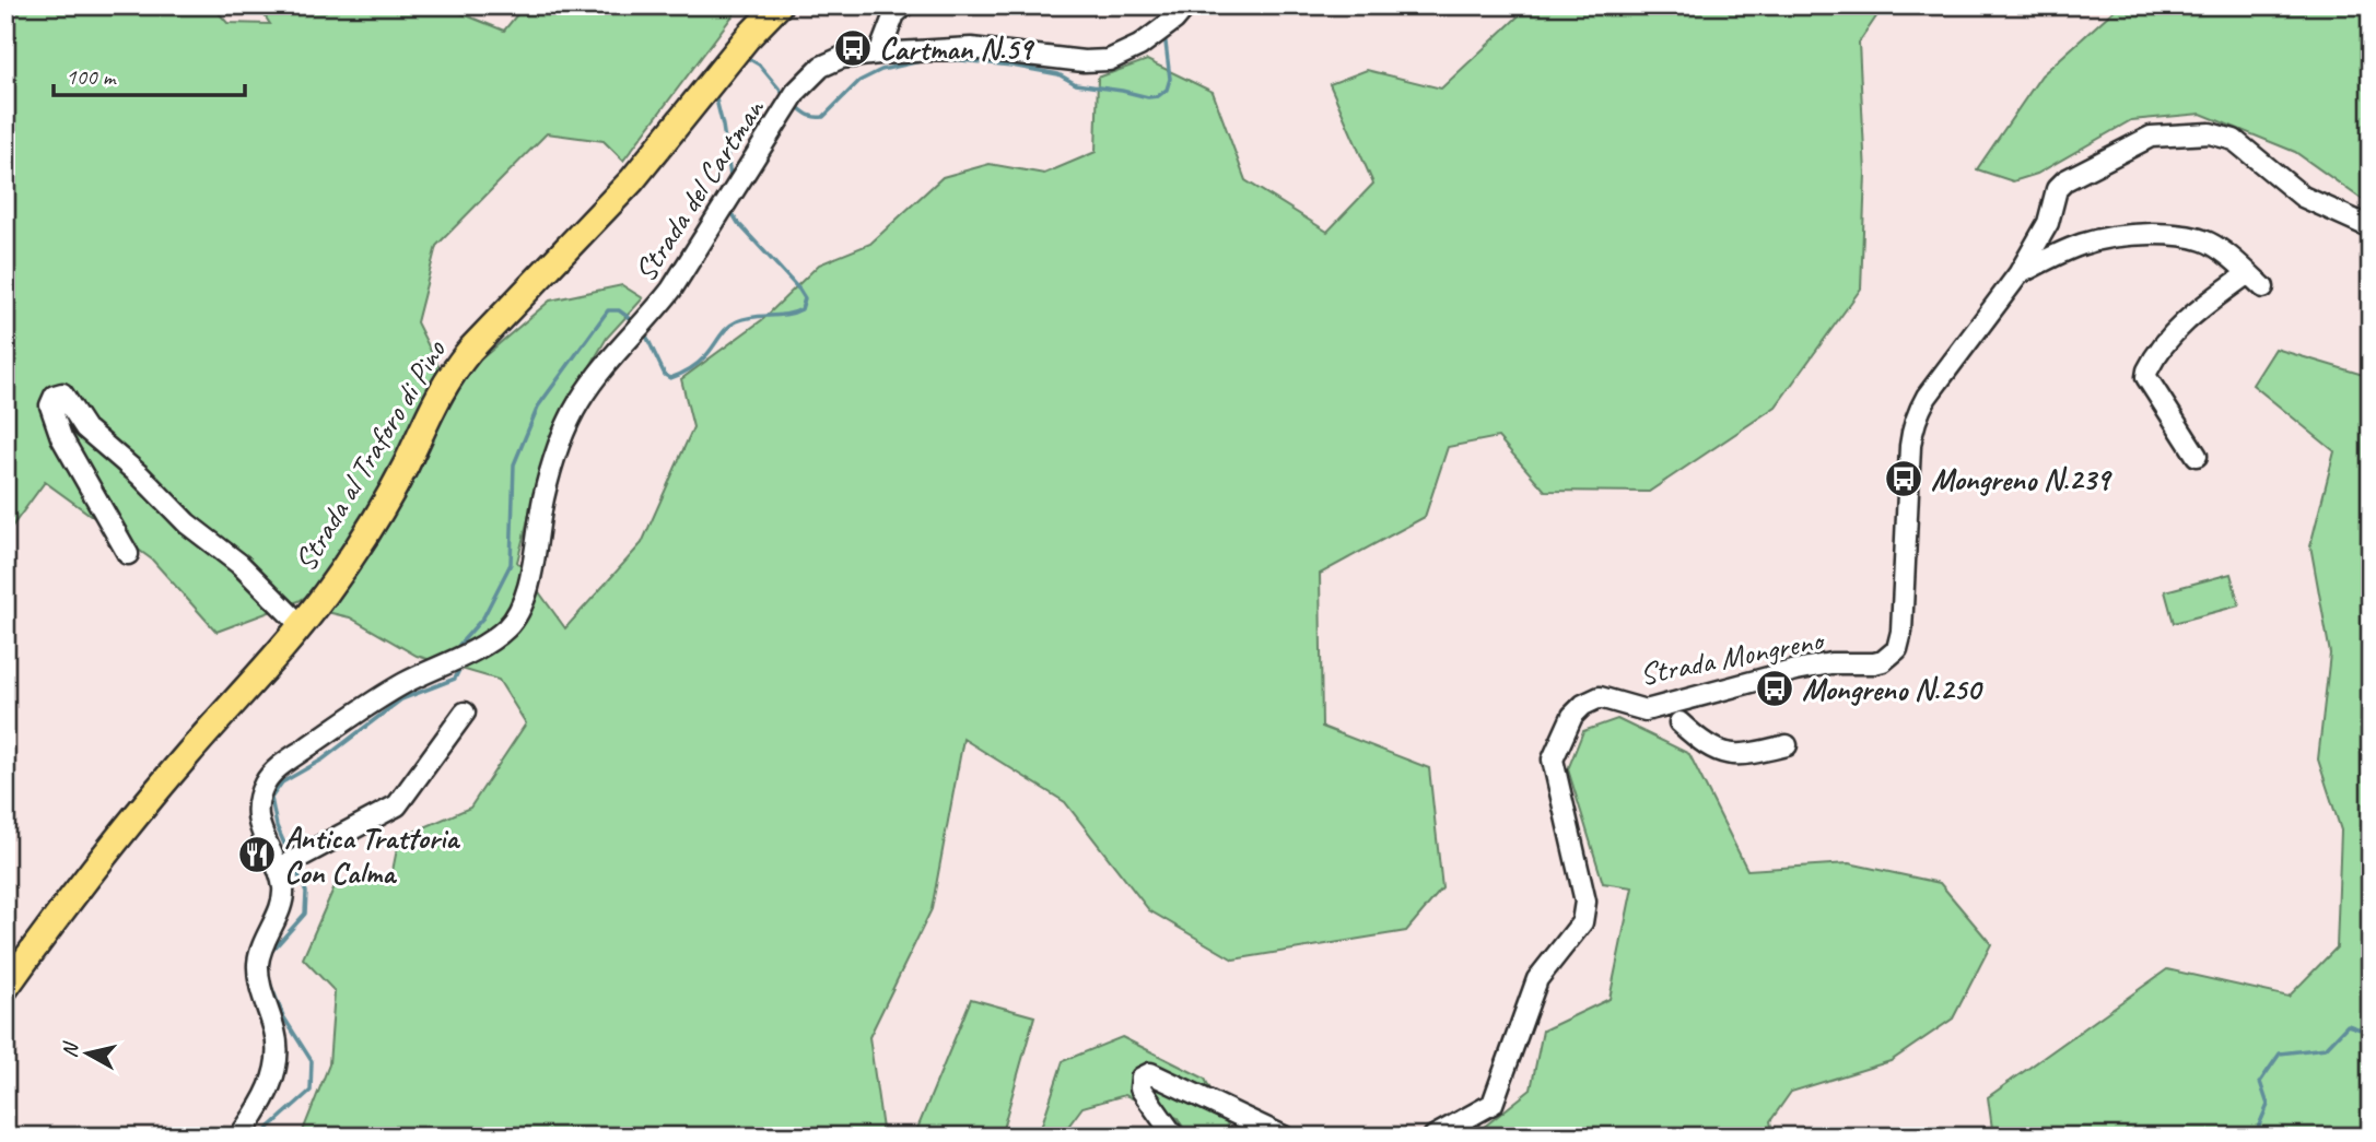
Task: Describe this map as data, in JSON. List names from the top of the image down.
{
  "streets": {
    "main road": ["Strada al Traforo di Pino"],
    "street": ["Strada del Cartman", "Strada Mongreno"]
  },
  "places": {
    "bus stop": ["Cartman N.59", "Mongreno N.239", "Mongreno N.250"],
    "restaurant": ["Antica Trattoria Con Calma"]
  },
  "scale_bar": "100 m",
  "north": "left"
}
